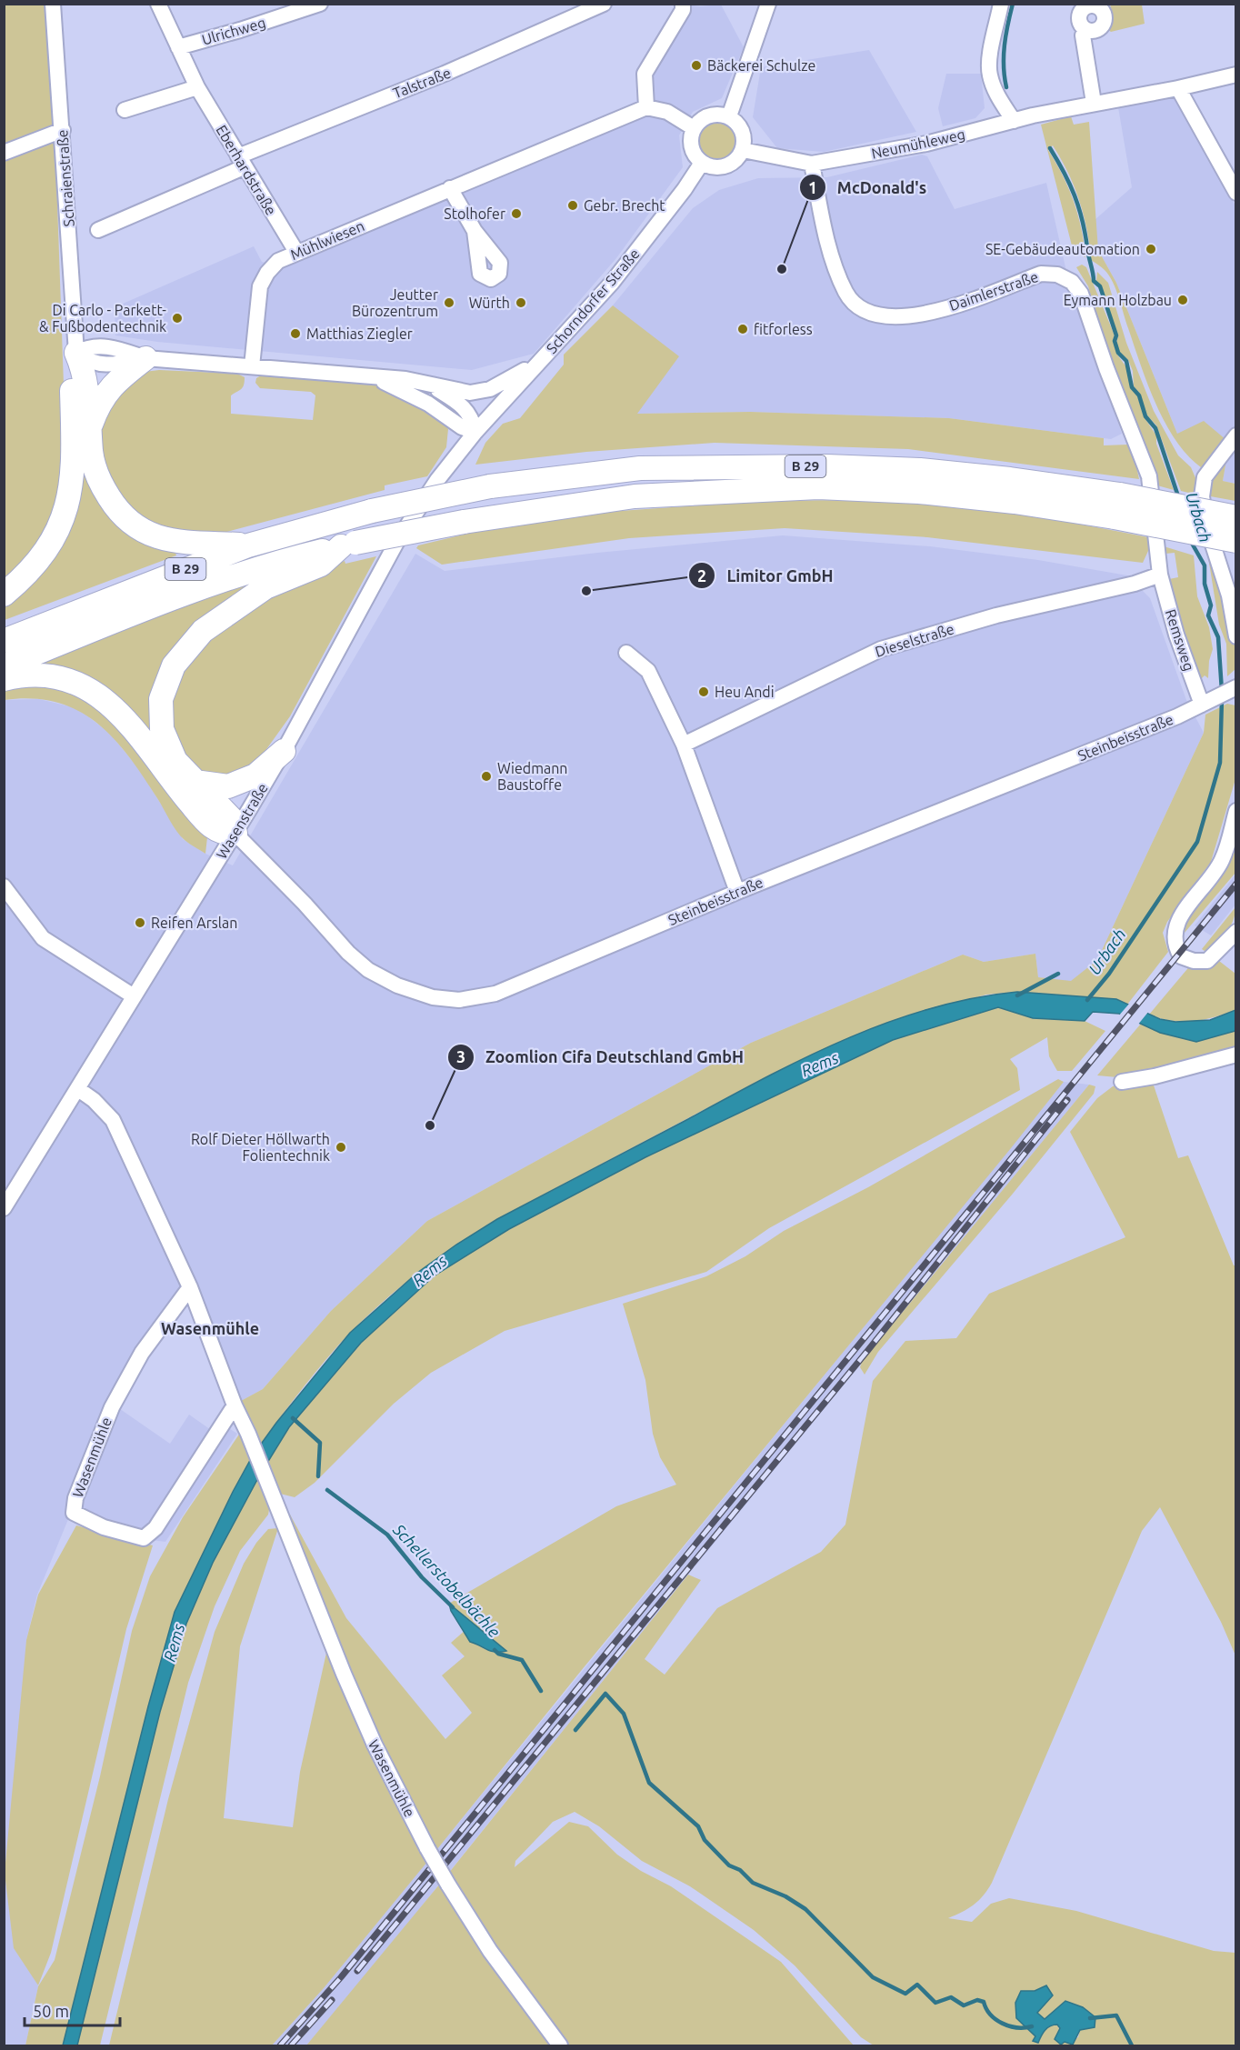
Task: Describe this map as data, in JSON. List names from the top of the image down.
{
  "streets": {
    "highway": ["B 29"],
    "street": [
      "Ulrichweg",
      "Talstraße",
      "Neumühleweg",
      "Eberhardstraße",
      "Schraienstraße",
      "Mühlwiesen",
      "Daimlerstraße",
      "Schorndorfer Straße",
      "Dieselstraße",
      "Remsweg",
      "Steinbeisstraße",
      "Wasenstraße",
      "Wasenmühle"
    ]
  },
  "crossings": [
    ["Ulrichweg", "Eberhardstraße"],
    ["Talstraße", "Eberhardstraße"],
    ["Neumühleweg", "Daimlerstraße"],
    ["Neumühleweg", "Schorndorfer Straße"],
    ["Eberhardstraße", "Mühlwiesen"],
    ["Daimlerstraße", "Dieselstraße"],
    ["Daimlerstraße", "Remsweg"],
    ["Schorndorfer Straße", "Wasenstraße"],
    ["Dieselstraße", "Remsweg"],
    ["Remsweg", "Steinbeisstraße"],
    ["Steinbeisstraße", "Wasenstraße"],
    ["Wasenstraße", "Wasenmühle"]
  ],
  "districts": ["Wasenmühle"],
  "water": ["Urbach", "Rems", "Schellerstobelbächle"],
  "places": [
    "Bäckerei Schulze",
    "Gebr. Brecht",
    "Stolhofer",
    "SE-Gebäudeautomation",
    "McDonald's",
    "Eymann Holzbau",
    "Jeutter Bürozentrum",
    "Würth",
    "Di Carlo - Parkett- & Fußbodentechnik",
    "fitforless",
    "Matthias Ziegler",
    "Limitor GmbH",
    "Heu Andi",
    "Wiedmann Baustoffe",
    "Reifen Arslan",
    "Zoomlion Cifa Deutschland GmbH",
    "Rolf Dieter Höllwarth Folientechnik"
  ],
  "scale_bar": "50 m"
}
